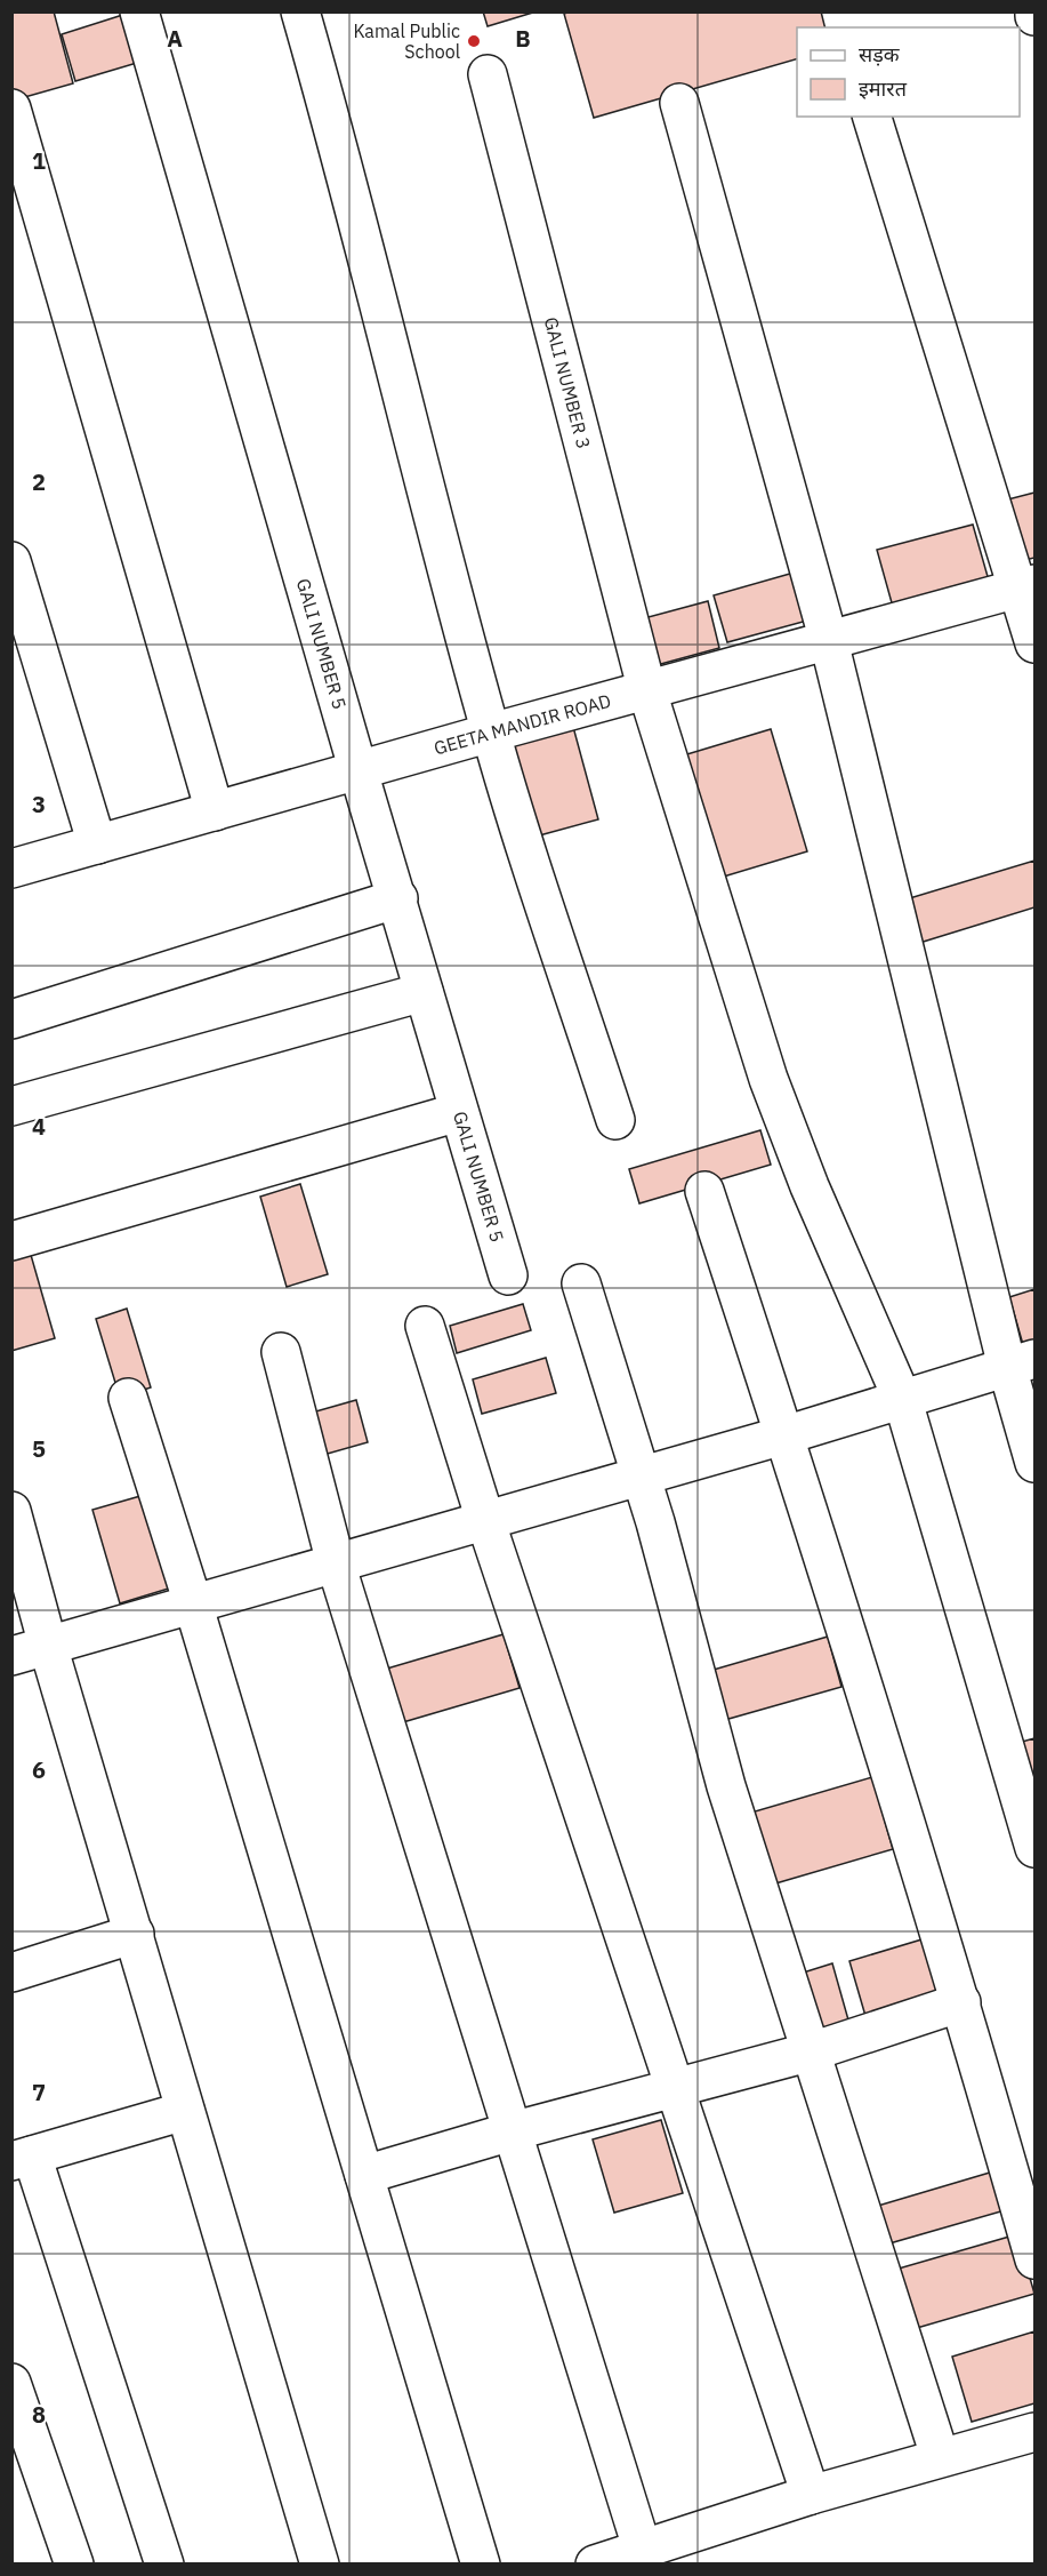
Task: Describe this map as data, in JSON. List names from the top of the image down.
{
  "streets": {
    "street": ["GALI NUMBER 3", "GALI NUMBER 5", "GEETA MANDIR ROAD"]
  },
  "crossings": [
    ["GALI NUMBER 3", "GEETA MANDIR ROAD"],
    ["GALI NUMBER 5", "GEETA MANDIR ROAD"]
  ],
  "places": ["Kamal Public School"],
  "legend": ["सड़क", "इमारत"],
  "grid": {
    "columns": ["A", "B"],
    "rows": [
      "1",
      "2",
      "3",
      "4",
      "5",
      "6",
      "7",
      "8"
    ]
  }
}
